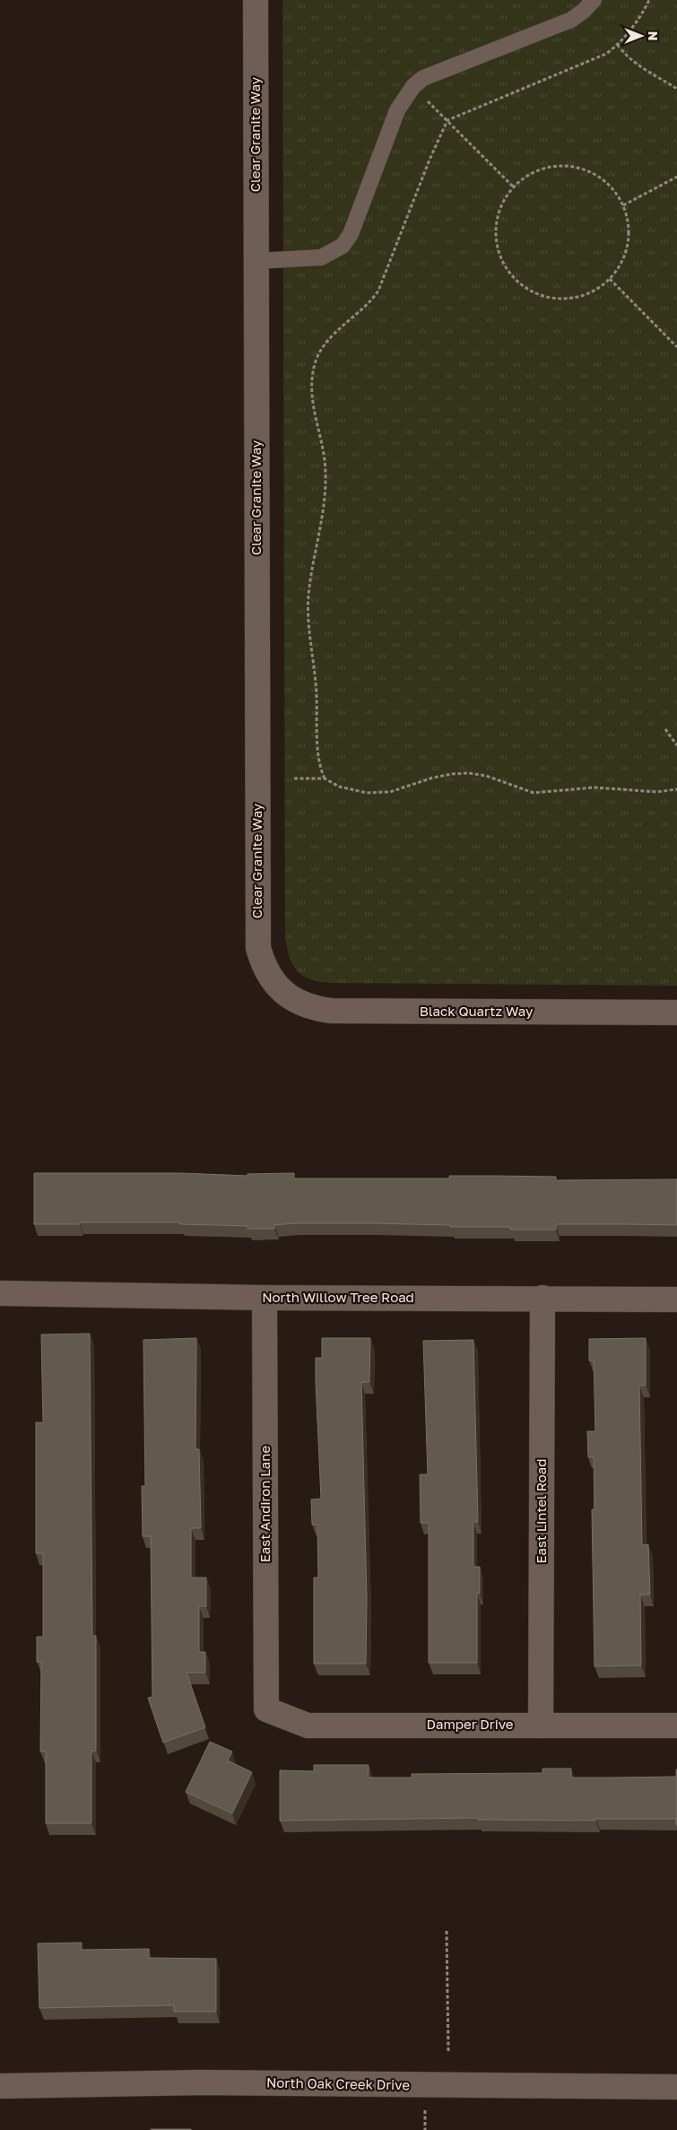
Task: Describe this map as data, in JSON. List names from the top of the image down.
{
  "streets": {
    "street": [
      "Clear Granite Way",
      "Black Quartz Way",
      "North Willow Tree Road",
      "East Andiron Lane",
      "East Lintel Road",
      "Damper Drive",
      "North Oak Creek Drive"
    ]
  },
  "crossings": [
    ["Clear Granite Way", "Black Quartz Way"],
    ["North Willow Tree Road", "East Andiron Lane"],
    ["North Willow Tree Road", "East Lintel Road"],
    ["East Andiron Lane", "Damper Drive"],
    ["East Lintel Road", "Damper Drive"]
  ],
  "north": "right"
}
